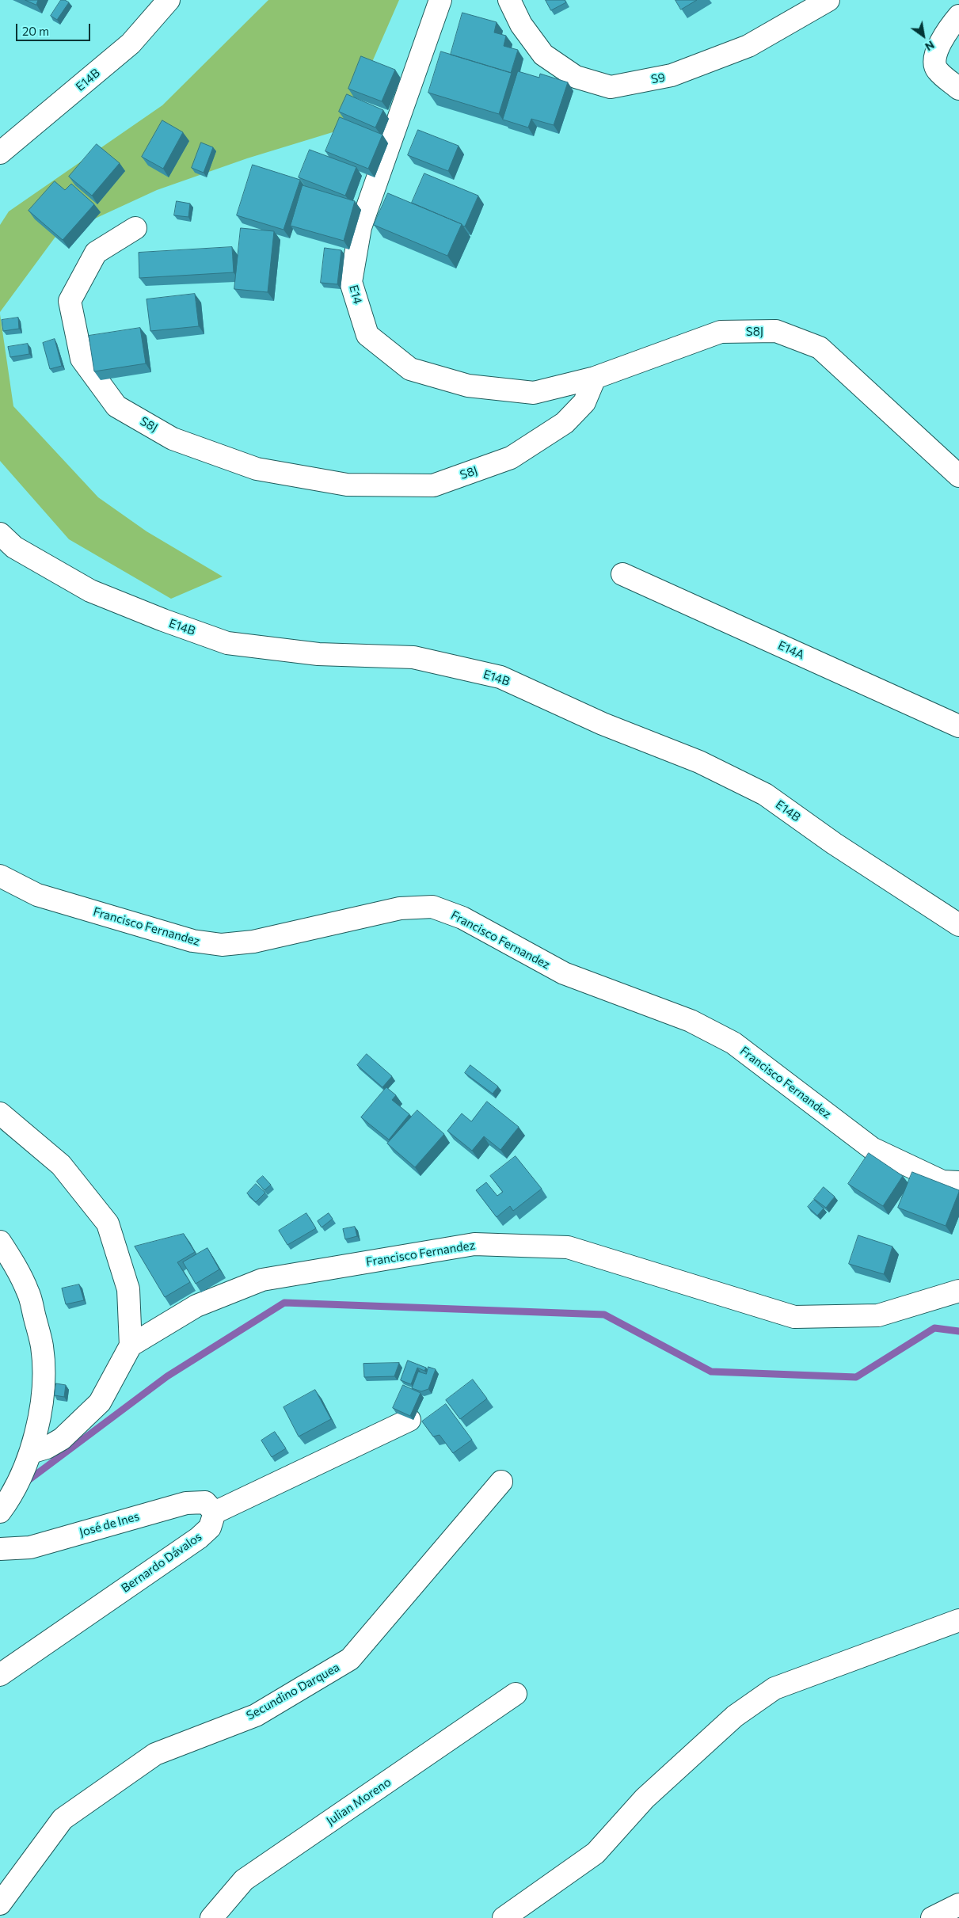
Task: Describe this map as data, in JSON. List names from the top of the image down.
{
  "streets": {
    "street": [
      "S9",
      "E14B",
      "E14",
      "S8J",
      "E14A",
      "Francisco Fernandez",
      "José de Ines",
      "Bernardo Dávalos",
      "Secundino Darquea",
      "Julian Moreno"
    ]
  },
  "crossings": [
    ["E14", "S8J"],
    ["José de Ines", "Bernardo Dávalos"]
  ],
  "scale_bar": "20 m",
  "north": "bottom right"
}
